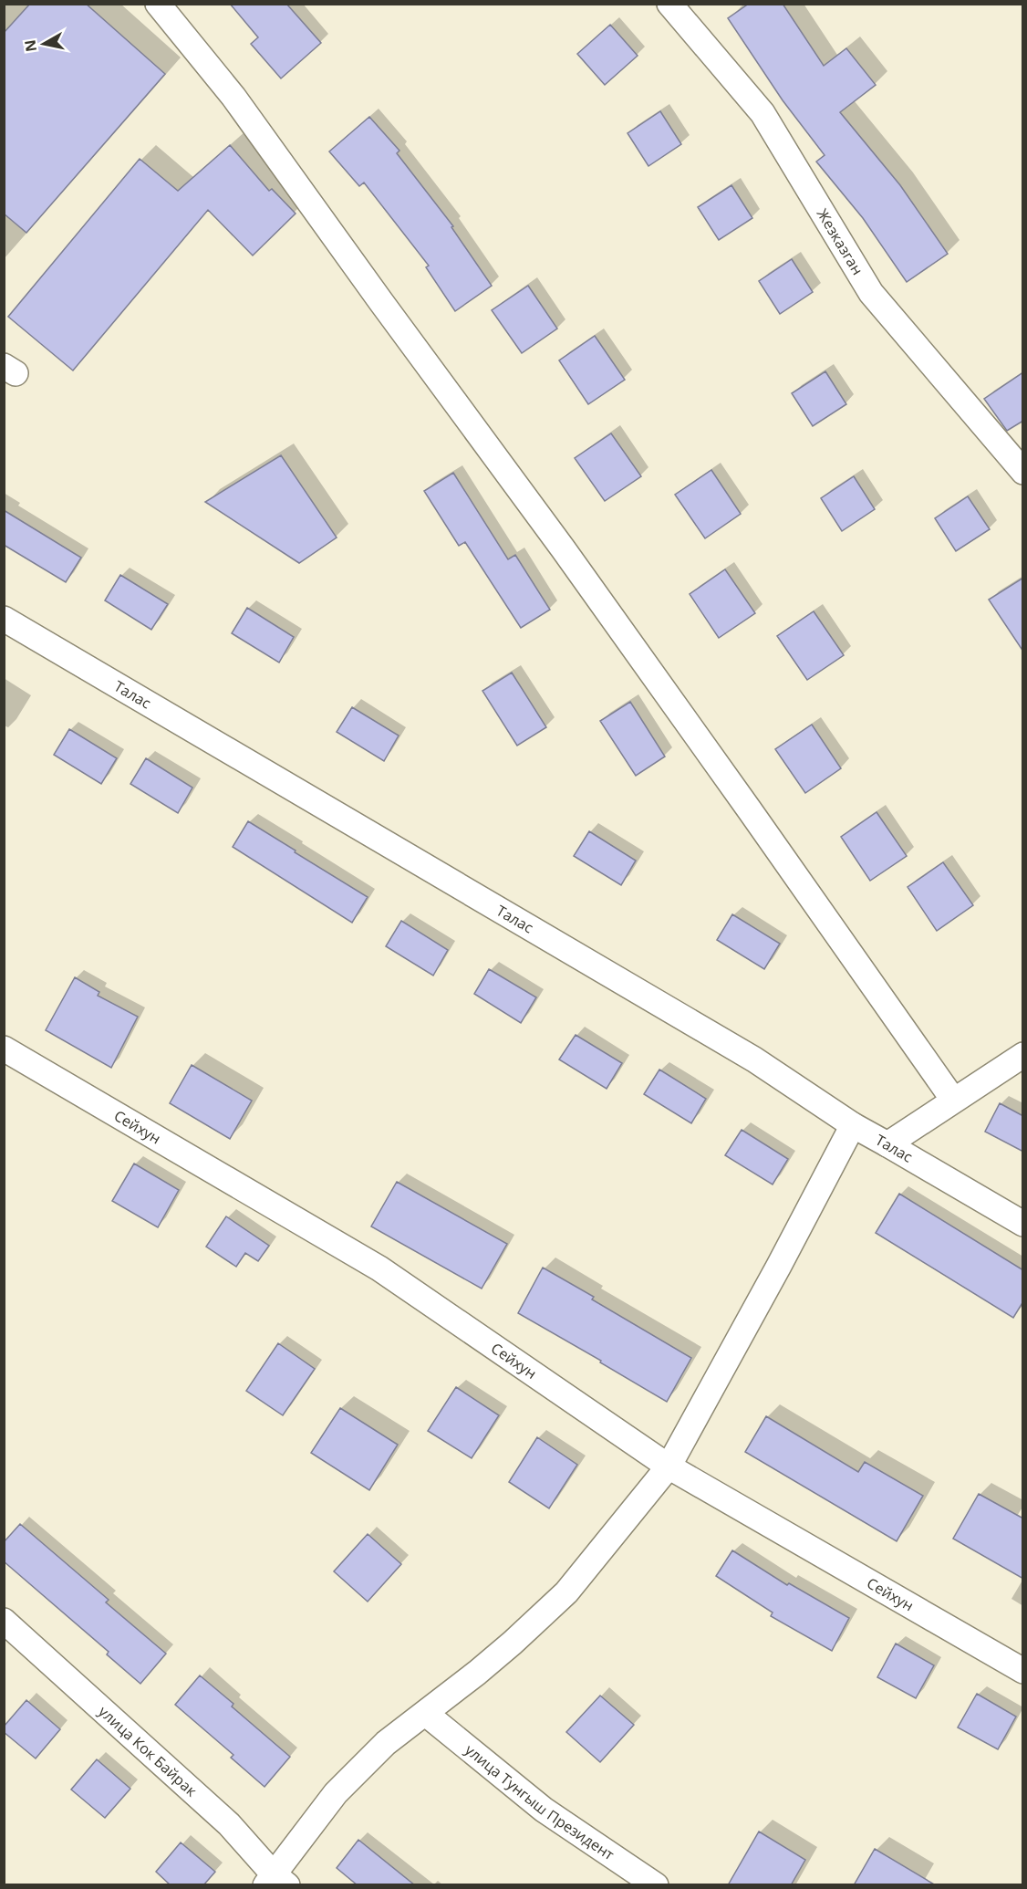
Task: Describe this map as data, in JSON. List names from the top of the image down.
{
  "streets": {
    "street": [
      "Жезказган",
      "Талас",
      "Сейхун",
      "улица Кок Байрак",
      "улица Тунгыш Президент"
    ]
  },
  "north": "left"
}
